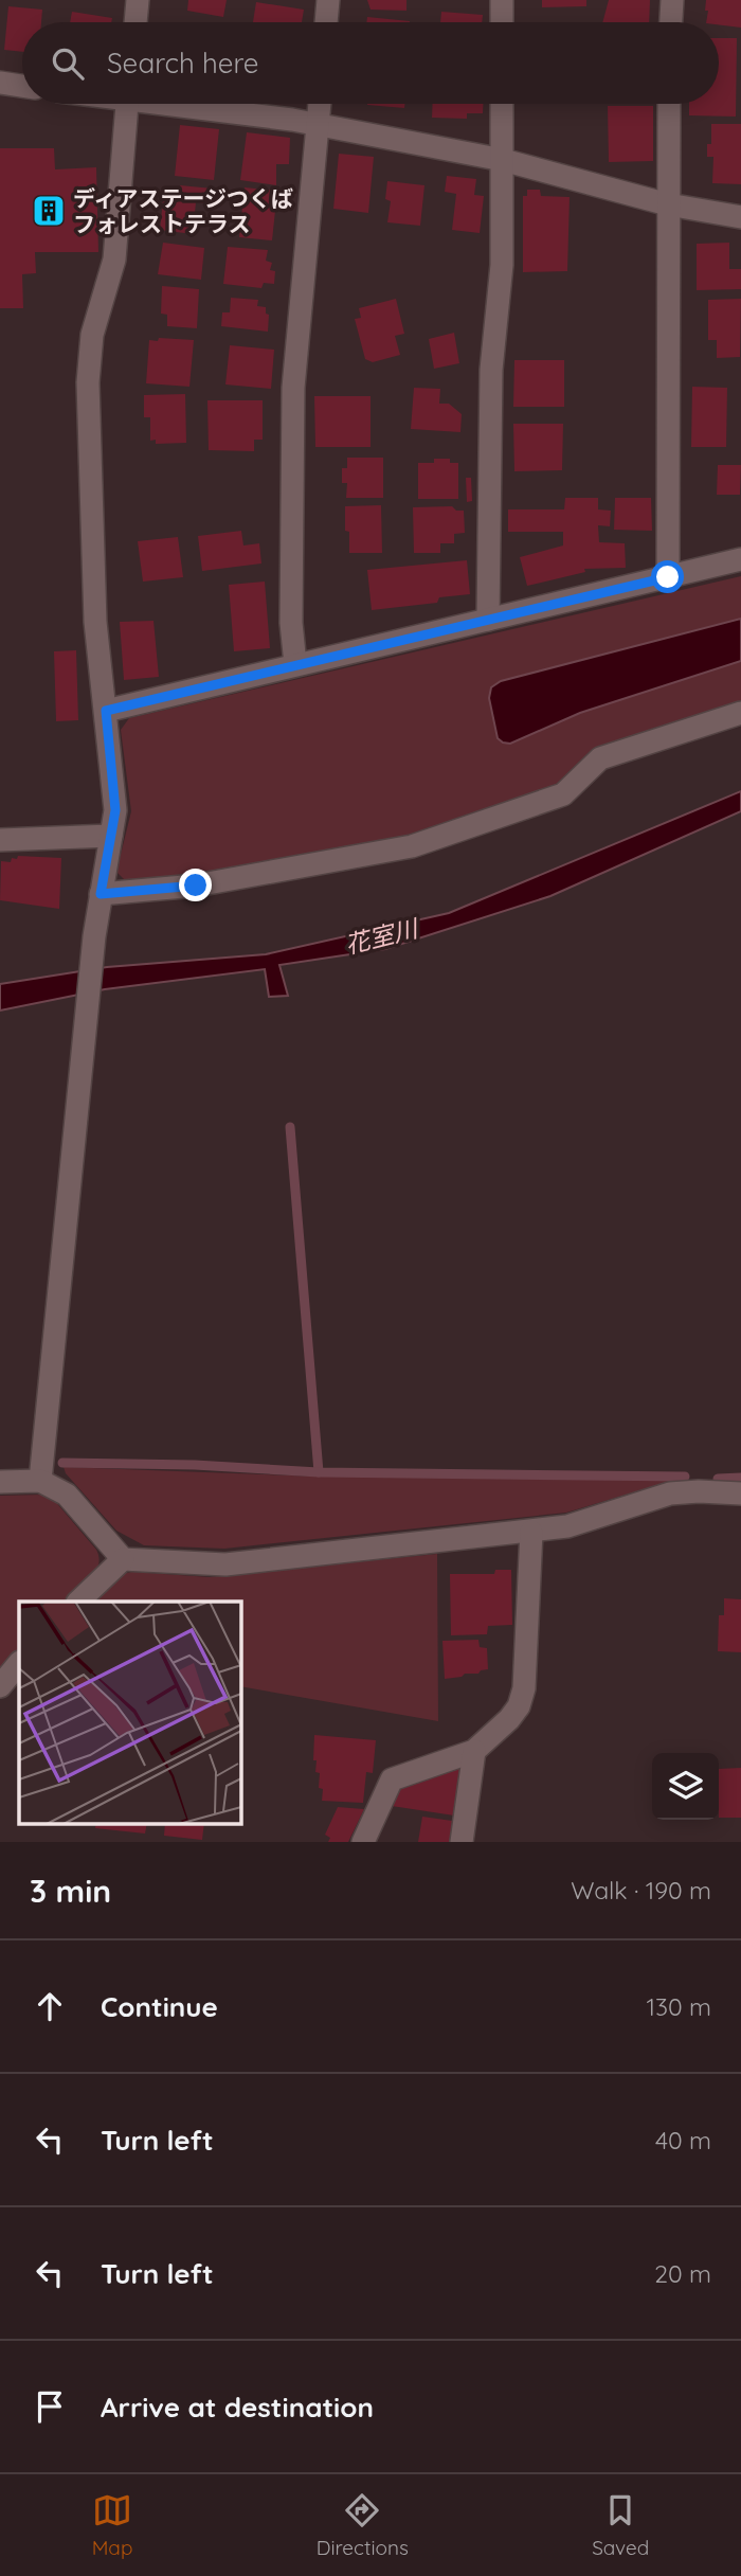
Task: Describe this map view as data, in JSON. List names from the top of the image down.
{
  "water": ["花室川"],
  "places": {
    "building": ["ディアステージつくば フォレストテラス"]
  },
  "page": {
    "search": "Search here",
    "heading": ["3 min", "Walk · 190 m"],
    "list": [
      ["Continue", "130 m"],
      ["Turn left", "40 m"],
      ["Turn left", "20 m"],
      "Arrive at destination"
    ],
    "nav": ["Map", "Directions", "Saved"]
  }
}
